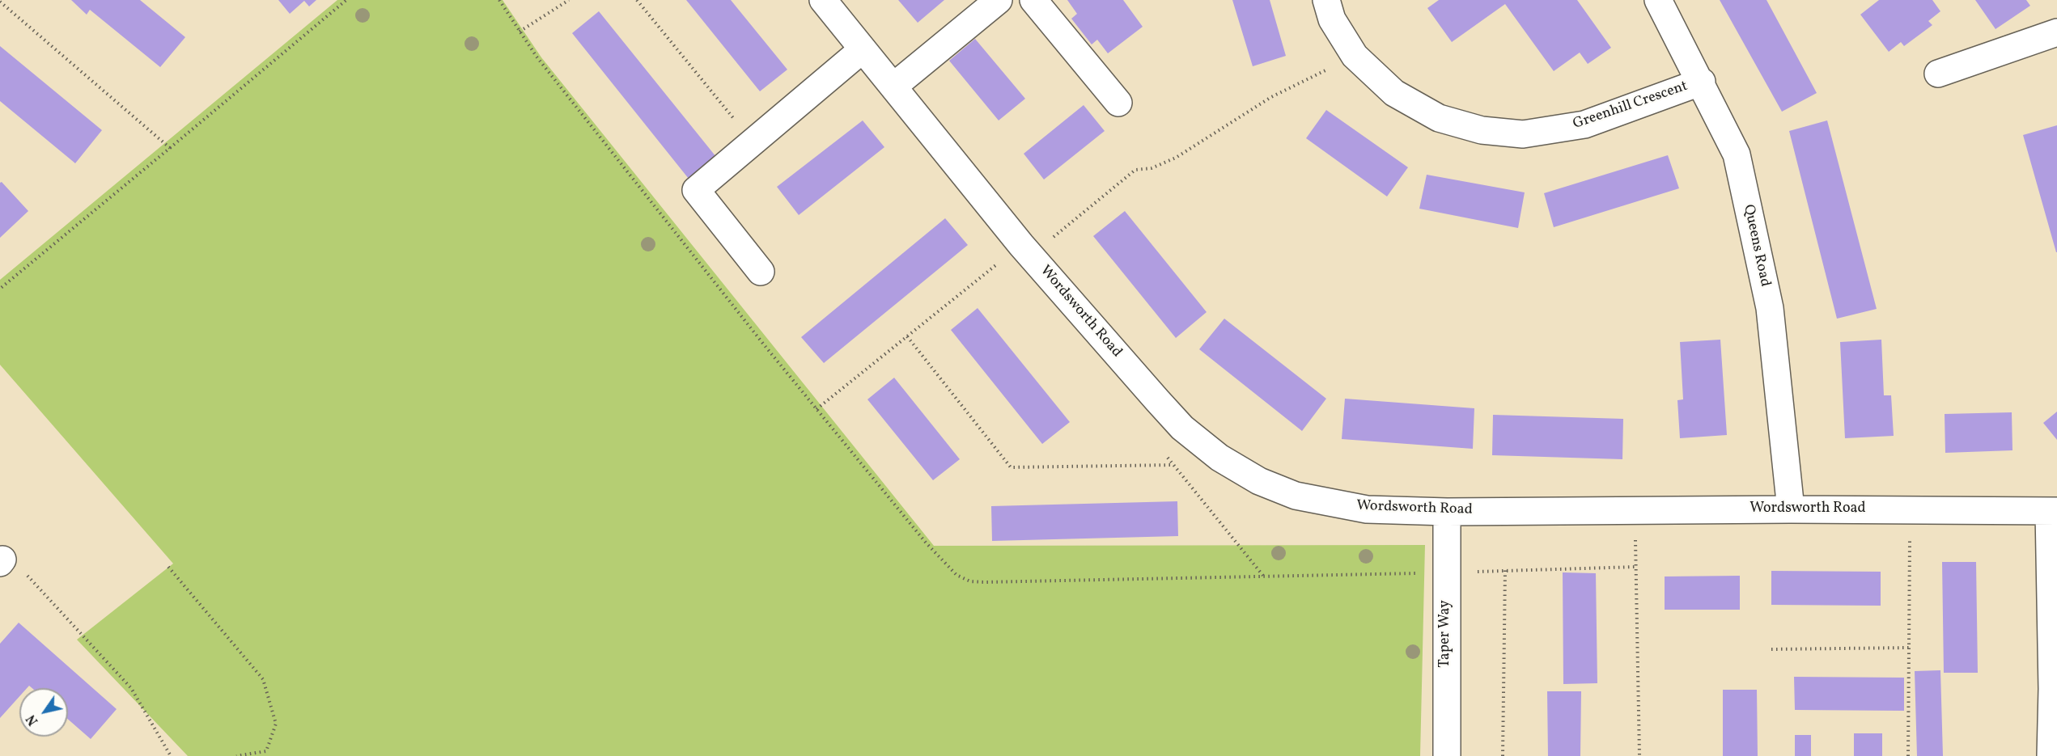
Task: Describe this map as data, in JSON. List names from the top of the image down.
{
  "streets": {
    "street": [
      "Greenhill Crescent",
      "Queens Road",
      "Wordsworth Road",
      "Taper Way"
    ]
  },
  "crossings": [
    ["Greenhill Crescent", "Queens Road"],
    ["Queens Road", "Wordsworth Road"],
    ["Wordsworth Road", "Taper Way"]
  ],
  "north": "bottom left"
}
